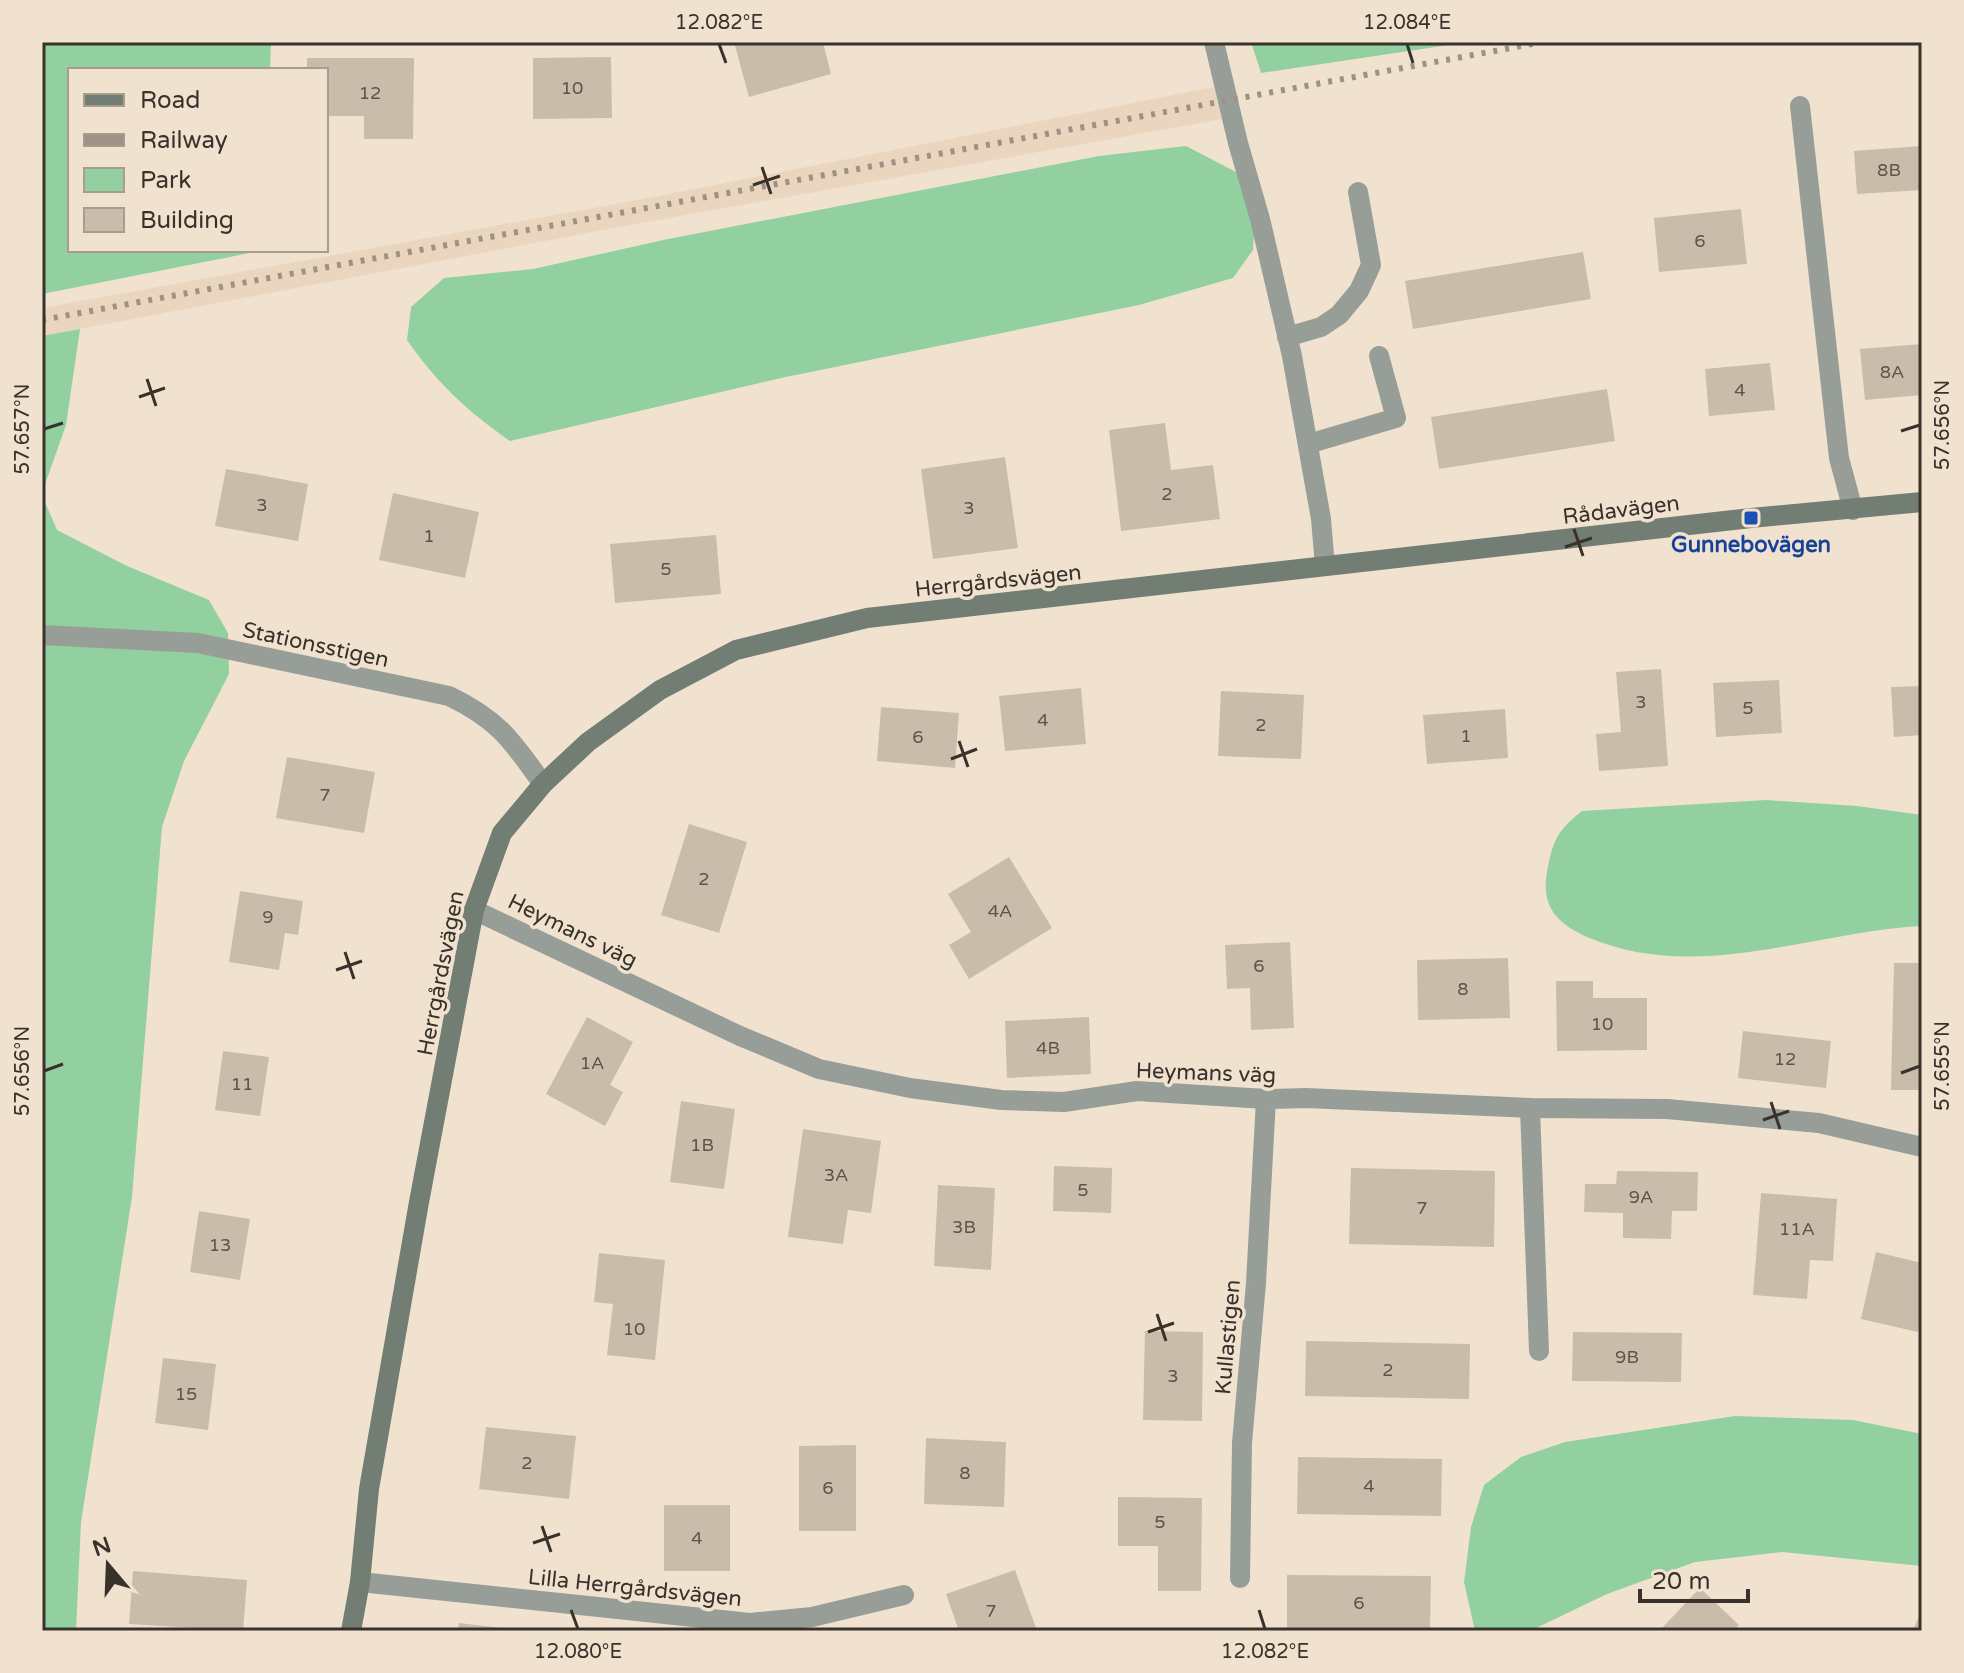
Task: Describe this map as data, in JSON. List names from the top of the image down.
{
  "streets": {
    "street": [
      "Rådavägen",
      "Herrgårdsvägen",
      "Stationsstigen",
      "Heymans väg",
      "Kullastigen",
      "Lilla Herrgårdsvägen"
    ]
  },
  "crossings": [
    ["Rådavägen", "Herrgårdsvägen"],
    ["Herrgårdsvägen", "Stationsstigen"],
    ["Herrgårdsvägen", "Heymans väg"],
    ["Herrgårdsvägen", "Lilla Herrgårdsvägen"],
    ["Heymans väg", "Kullastigen"]
  ],
  "places": {
    "transit": ["Gunnebovägen"]
  },
  "house_numbers": [
    "10",
    "12",
    "8B",
    "6",
    "8A",
    "4",
    "2",
    "3",
    "3",
    "1",
    "5",
    "3",
    "5",
    "4",
    "2",
    "1",
    "6",
    "7",
    "2",
    "4A",
    "9",
    "6",
    "8",
    "10",
    "4B",
    "12",
    "1A",
    "11",
    "1B",
    "3A",
    "5",
    "9A",
    "7",
    "3B",
    "11A",
    "13",
    "10",
    "9B",
    "2",
    "3",
    "15",
    "2",
    "8",
    "4",
    "6",
    "5",
    "4",
    "6",
    "7"
  ],
  "legend": [
    "Road",
    "Railway",
    "Park",
    "Building"
  ],
  "scale_bar": "20 m",
  "north": "top",
  "coordinates": [
    "12.082°E",
    "12.084°E",
    "57.656°N",
    "57.657°N",
    "57.655°N",
    "12.080°E"
  ]
}
